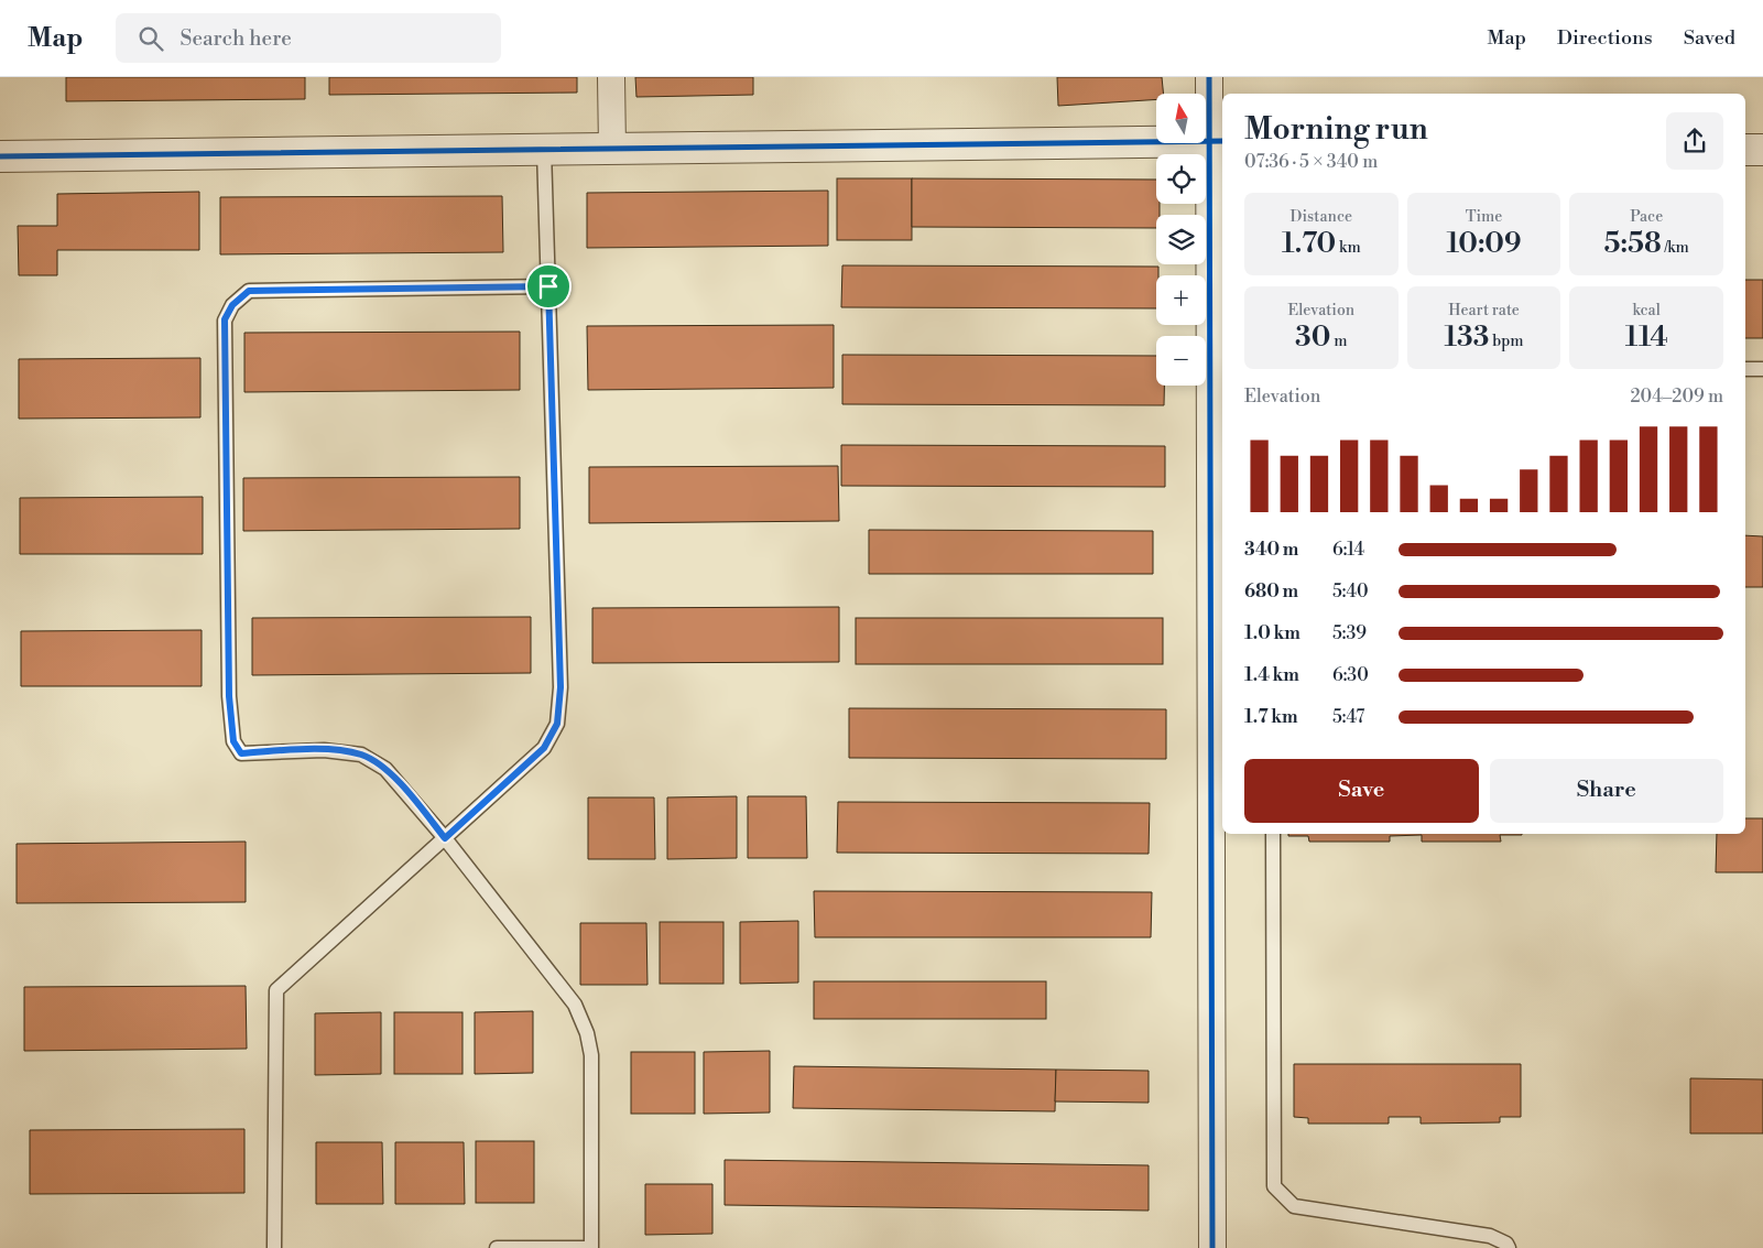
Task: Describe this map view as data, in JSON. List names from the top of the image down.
{
  "north": "top",
  "page": {
    "header": "Map",
    "search": "Search here",
    "nav": ["Map", "Directions", "Saved"],
    "map_buttons": ["+", "−"],
    "heading": ["Morning run", "07:36 · 5 × 340 m"],
    "stats": [
      ["Distance", "1.70 km"],
      ["Time", "10:09"],
      ["Pace", "5:58 /km"],
      ["Elevation", "30 m"],
      ["Heart rate", "133 bpm"],
      ["kcal", "114"]
    ],
    "chart": ["Elevation", "204–209 m"],
    "list": [
      {
        "name": "340 m",
        "note": "6:14"
      },
      {
        "name": "680 m",
        "note": "5:40"
      },
      {
        "name": "1.0 km",
        "note": "5:39"
      },
      {
        "name": "1.4 km",
        "note": "6:30"
      },
      {
        "name": "1.7 km",
        "note": "5:47"
      }
    ],
    "buttons": ["Save", "Share"]
  }
}
